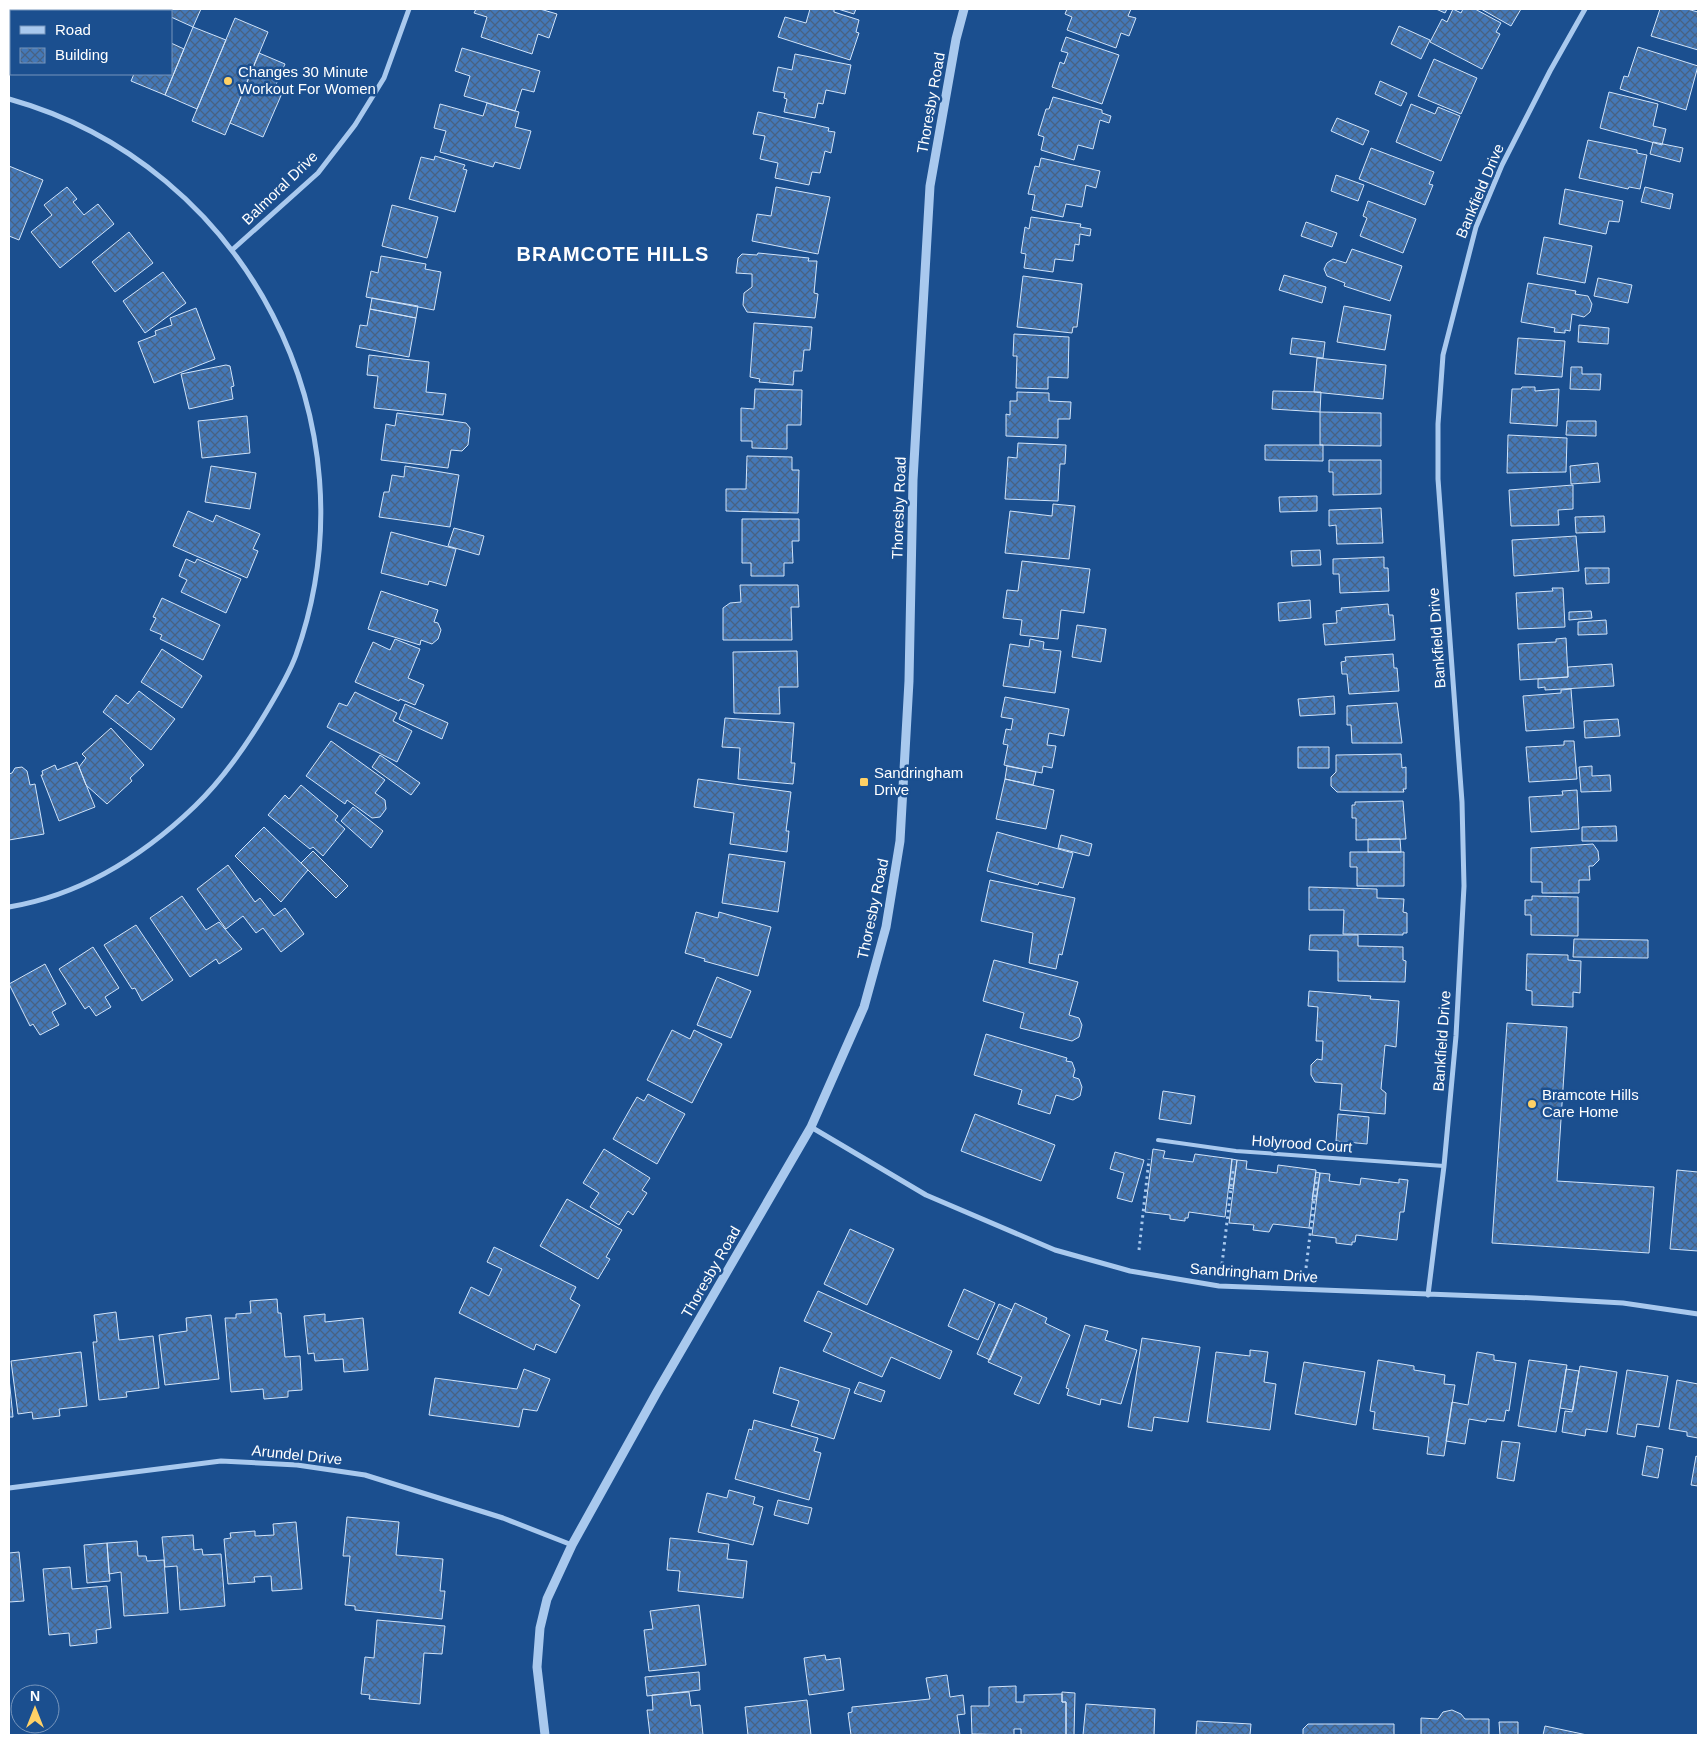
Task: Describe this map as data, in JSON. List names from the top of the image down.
{
  "streets": {
    "street": [
      "Thoresby Road",
      "Balmoral Drive",
      "Bankfield Drive",
      "Sandringham Drive",
      "Arundel Drive"
    ],
    "lane": ["Holyrood Court"]
  },
  "crossings": [
    ["Thoresby Road", "Sandringham Drive"],
    ["Thoresby Road", "Arundel Drive"],
    ["Bankfield Drive", "Holyrood Court"],
    ["Bankfield Drive", "Sandringham Drive"]
  ],
  "districts": ["BRAMCOTE HILLS"],
  "places": {
    "other": ["Changes 30 Minute Workout For Women", "Bramcote Hills Care Home"],
    "transit": ["Sandringham Drive"]
  },
  "legend": ["Road", "Building"],
  "north": "top"
}
